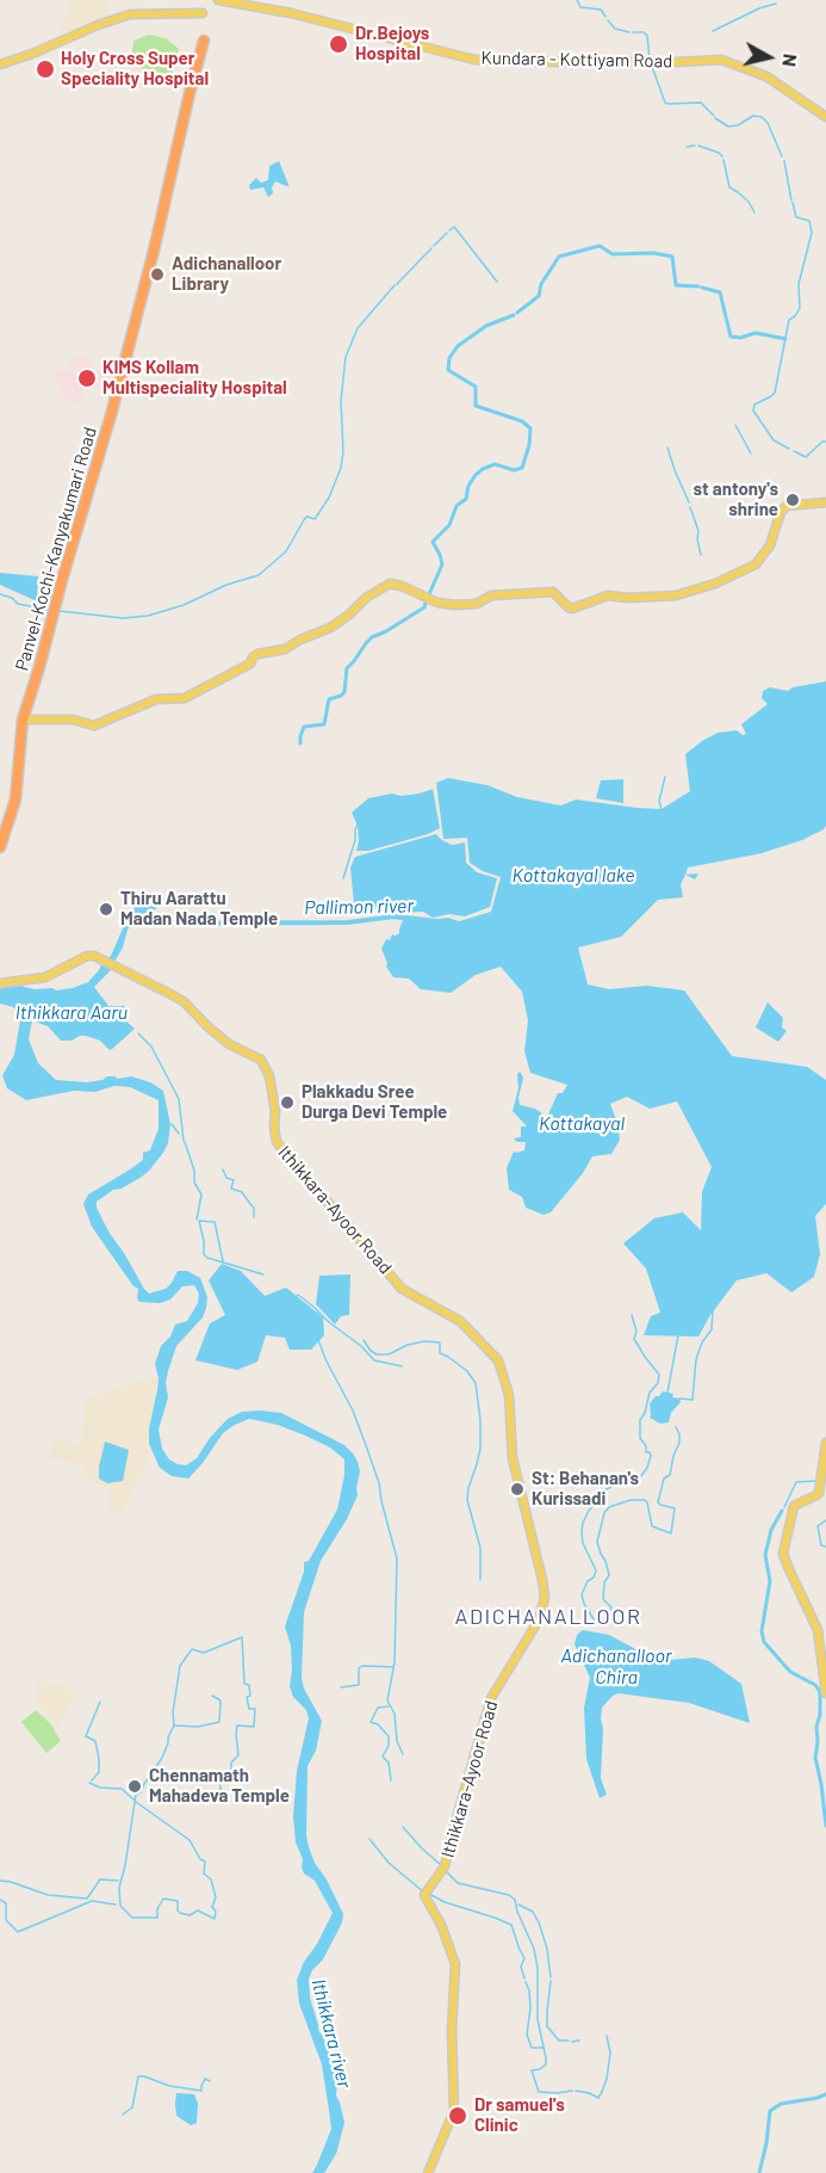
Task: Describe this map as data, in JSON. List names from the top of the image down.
{
  "streets": {
    "highway": ["Panvel-Kochi-Kanyakumari Road"],
    "main road": ["Kundara - Kottiyam Road", "Ithikkara-Ayoor Road"]
  },
  "districts": ["ADICHANALLOOR"],
  "water": [
    "Kottakayal lake",
    "Pallimon river",
    "Ithikkara Aaru",
    "Kottakayal",
    "Adichanalloor Chira",
    "Ithikkara river"
  ],
  "places": [
    "Dr.Bejoys Hospital",
    "Holy Cross Super Speciality Hospital",
    "Adichanalloor Library",
    "KIMS Kollam Multispeciality Hospital",
    "st antony's shrine",
    "Thiru Aarattu Madan Nada Temple",
    "Plakkadu Sree Durga Devi Temple",
    "St: Behanan's Kurissadi",
    "Chennamath Mahadeva Temple",
    "Dr samuel's Clinic"
  ],
  "north": "right"
}
